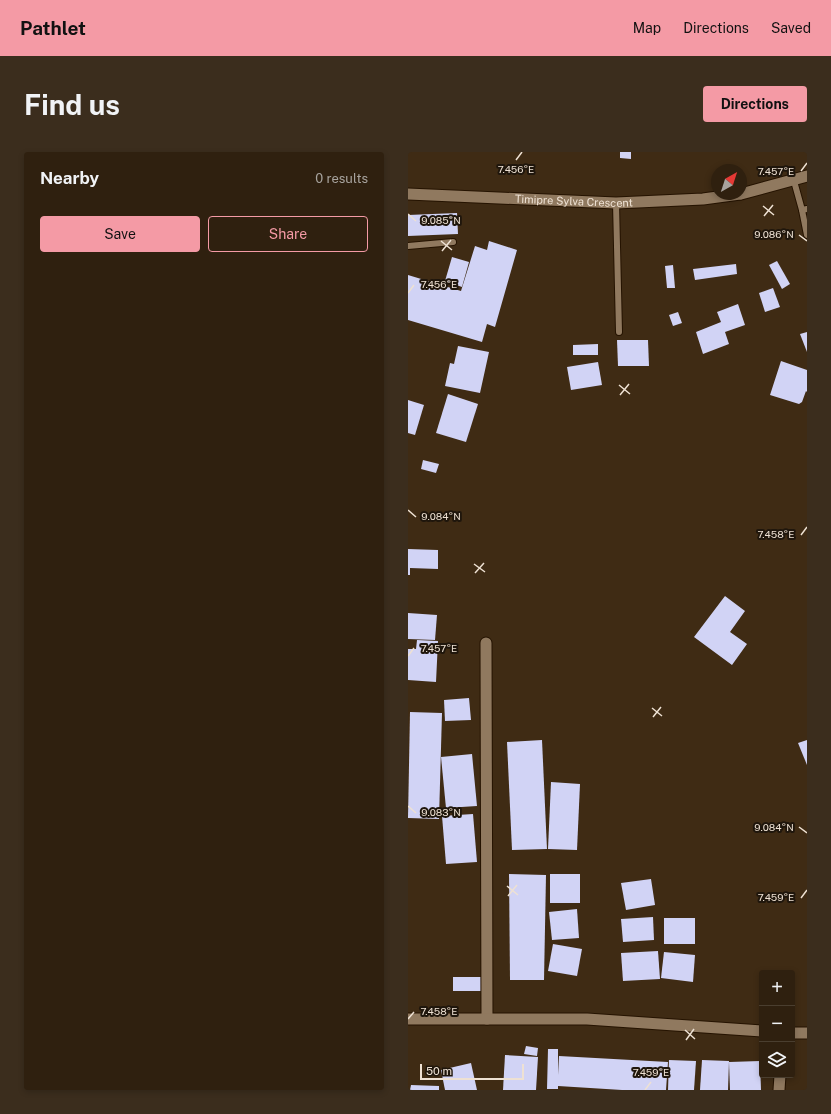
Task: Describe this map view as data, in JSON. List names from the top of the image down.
{
  "streets": {
    "street": ["Timipre Sylva Crescent"]
  },
  "scale_bar": "50 m",
  "north": "top right",
  "page": {
    "header": "Pathlet",
    "nav": ["Map", "Directions", "Saved"],
    "buttons": [
      "Directions",
      ["Save", "Share"]
    ],
    "title": "Find us",
    "heading": ["Nearby", "0 results"],
    "map_buttons": ["+", "−"],
    "scale": "50 m"
  },
  "coordinates": [
    "7.456°E",
    "7.457°E",
    "9.085°N",
    "9.086°N",
    "9.084°N",
    "7.458°E",
    "9.083°N",
    "7.459°E"
  ]
}
